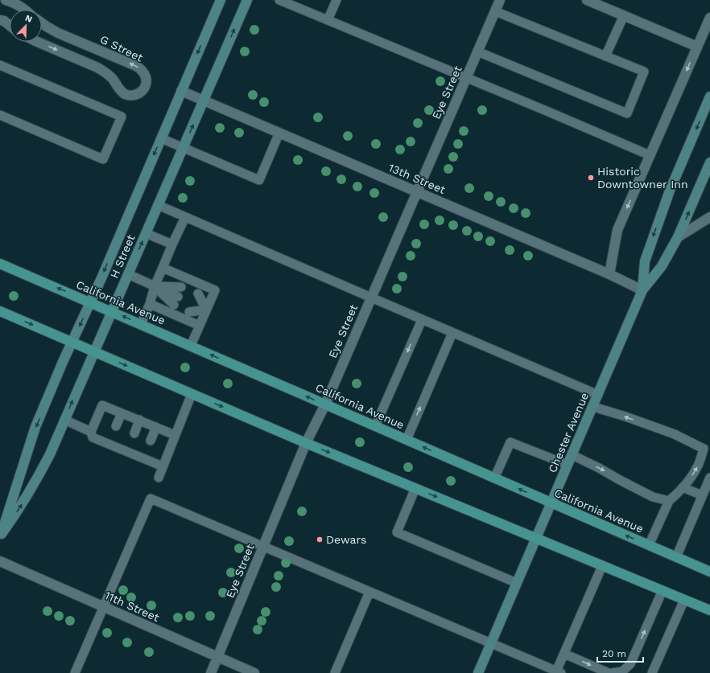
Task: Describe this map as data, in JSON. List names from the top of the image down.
{
  "streets": {
    "main road": ["California Avenue"],
    "street": [
      "G Street",
      "Eye Street",
      "13th Street",
      "H Street",
      "Chester Avenue",
      "11th Street"
    ]
  },
  "crossings": [
    ["Eye Street", "13th Street"],
    ["Eye Street", "California Avenue"],
    ["Eye Street", "11th Street"],
    ["13th Street", "H Street"],
    ["13th Street", "Chester Avenue"],
    ["H Street", "California Avenue"],
    ["California Avenue", "Chester Avenue"]
  ],
  "places": ["Historic Downtowner Inn", "Dewars"],
  "scale_bar": "20 m",
  "north": "top right"
}
